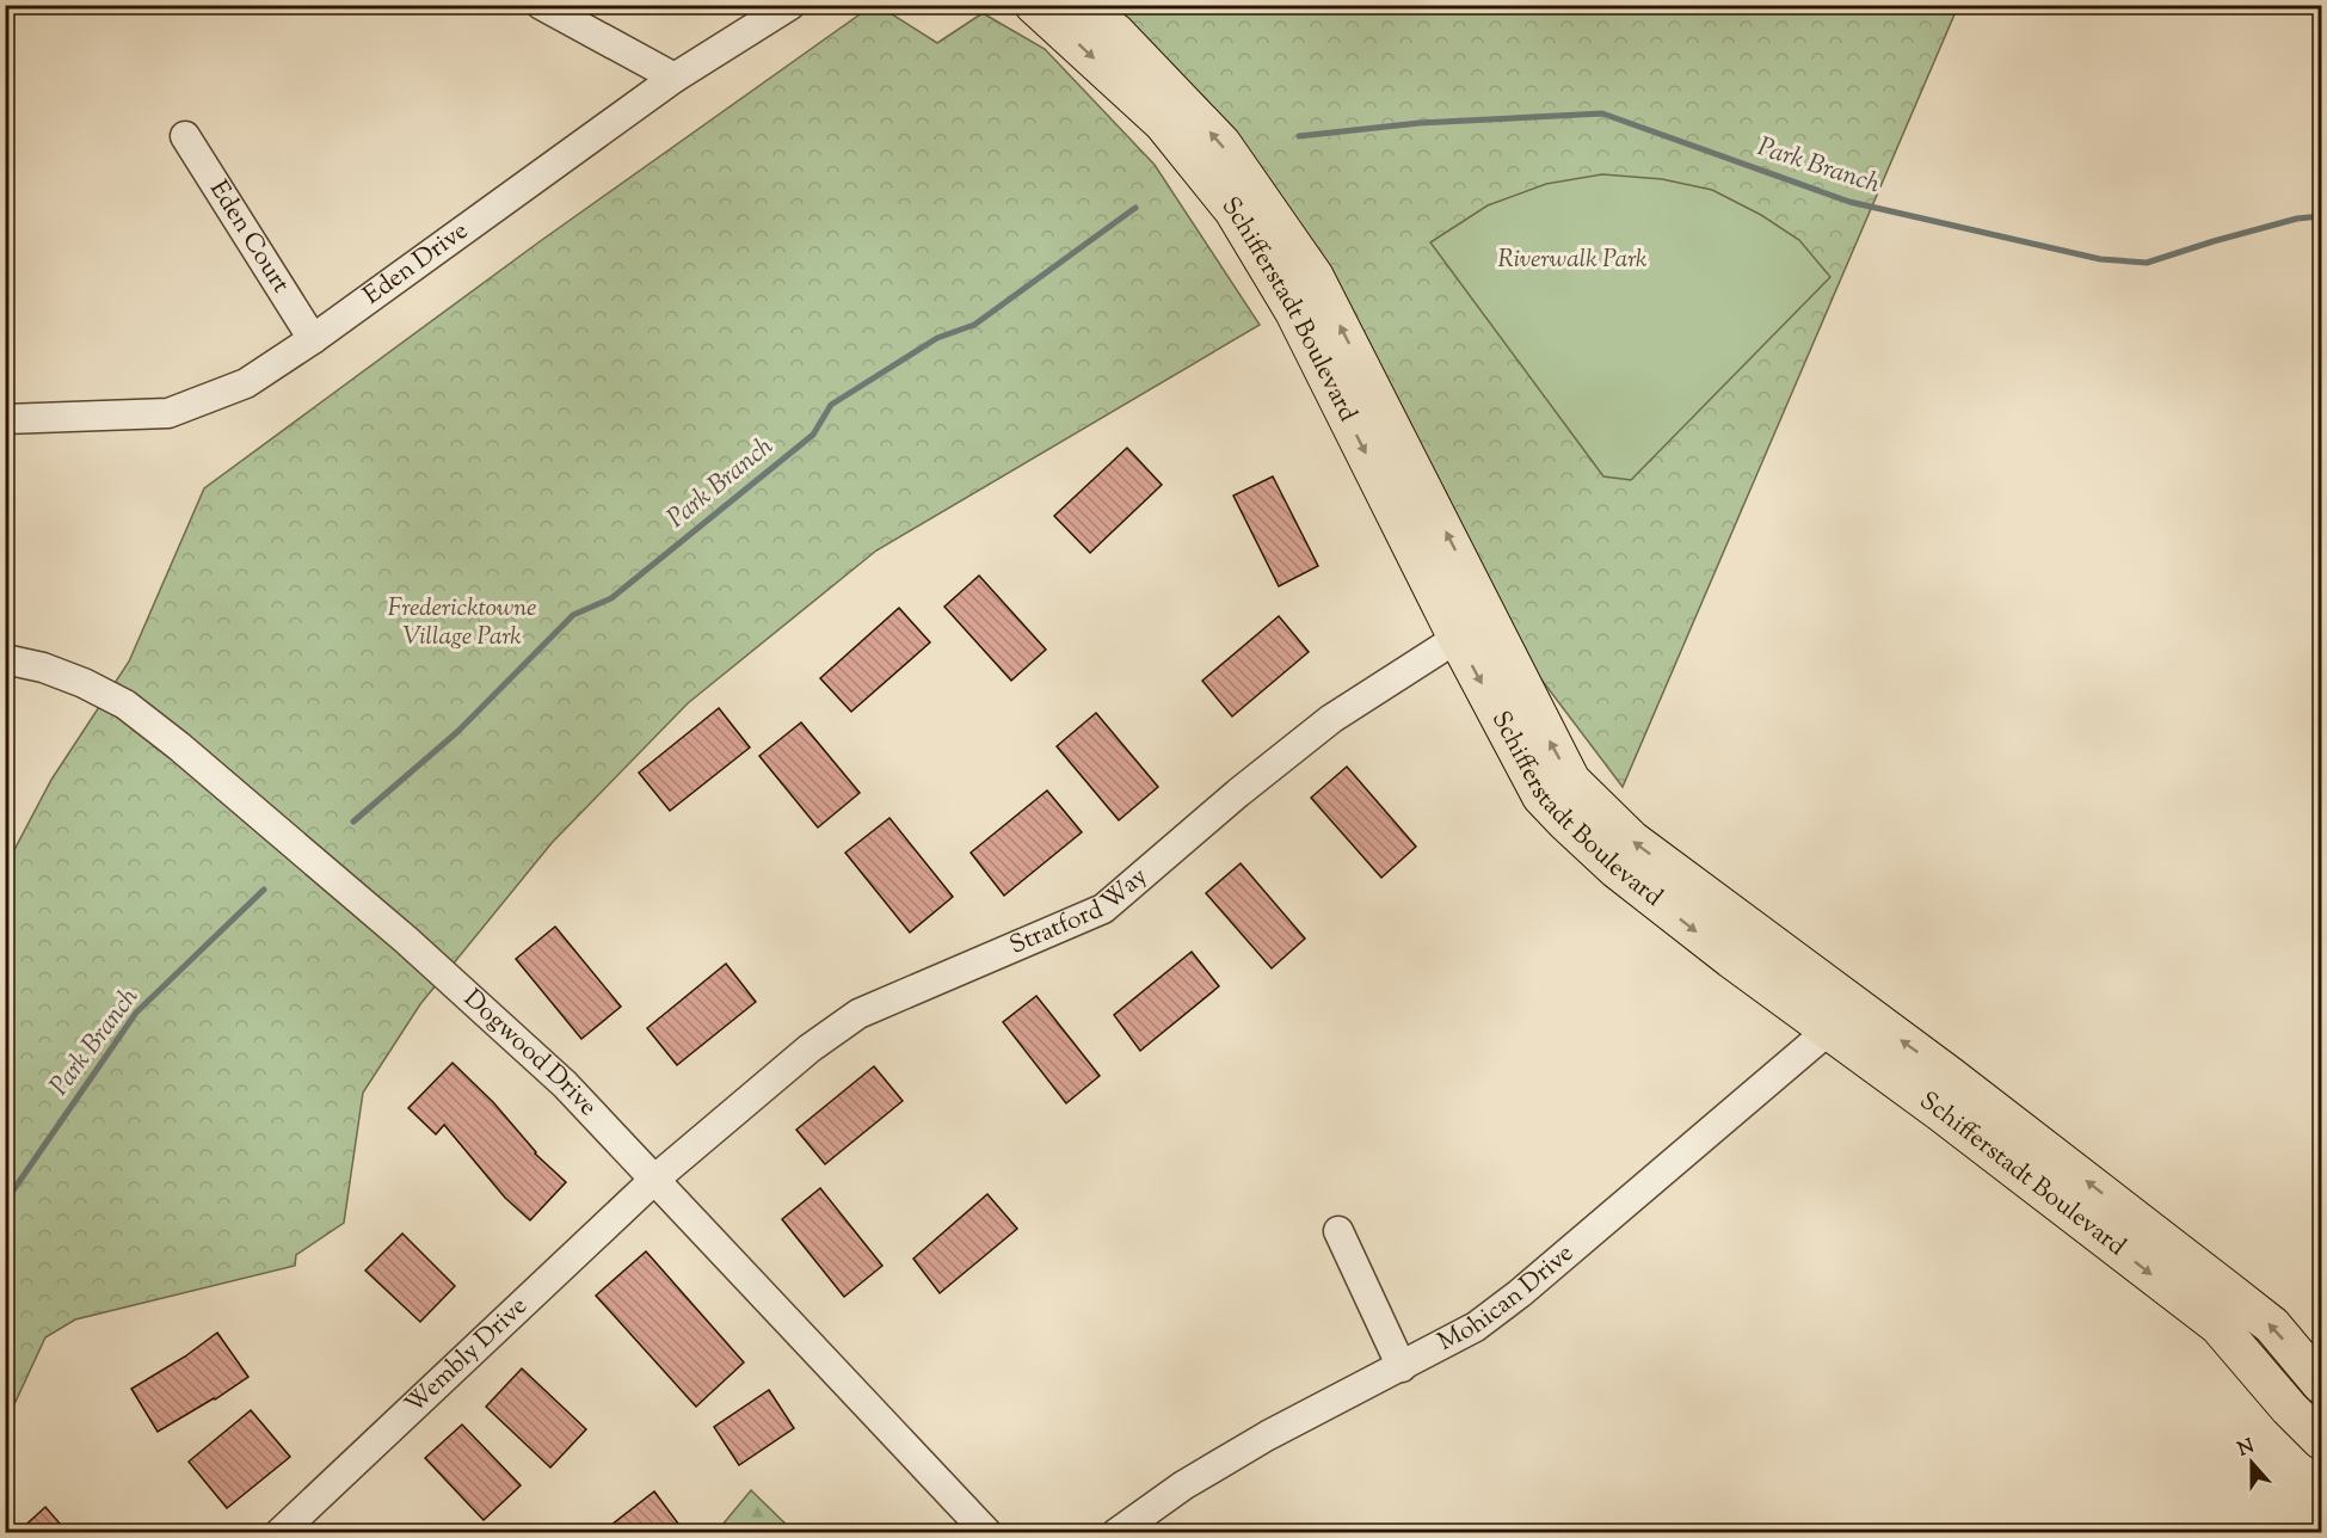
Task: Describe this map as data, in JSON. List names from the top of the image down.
{
  "streets": {
    "main road": ["Schifferstadt Boulevard"],
    "street": [
      "Eden Court",
      "Eden Drive",
      "Stratford Way",
      "Dogwood Drive",
      "Mohican Drive",
      "Wembly Drive"
    ]
  },
  "crossings": [
    ["Eden Court", "Eden Drive"],
    ["Schifferstadt Boulevard", "Stratford Way"],
    ["Schifferstadt Boulevard", "Mohican Drive"],
    ["Stratford Way", "Dogwood Drive"],
    ["Stratford Way", "Wembly Drive"],
    ["Dogwood Drive", "Wembly Drive"]
  ],
  "water": ["Park Branch"],
  "parks": ["Riverwalk Park", "Fredericktowne Village Park"],
  "north": "top"
}
